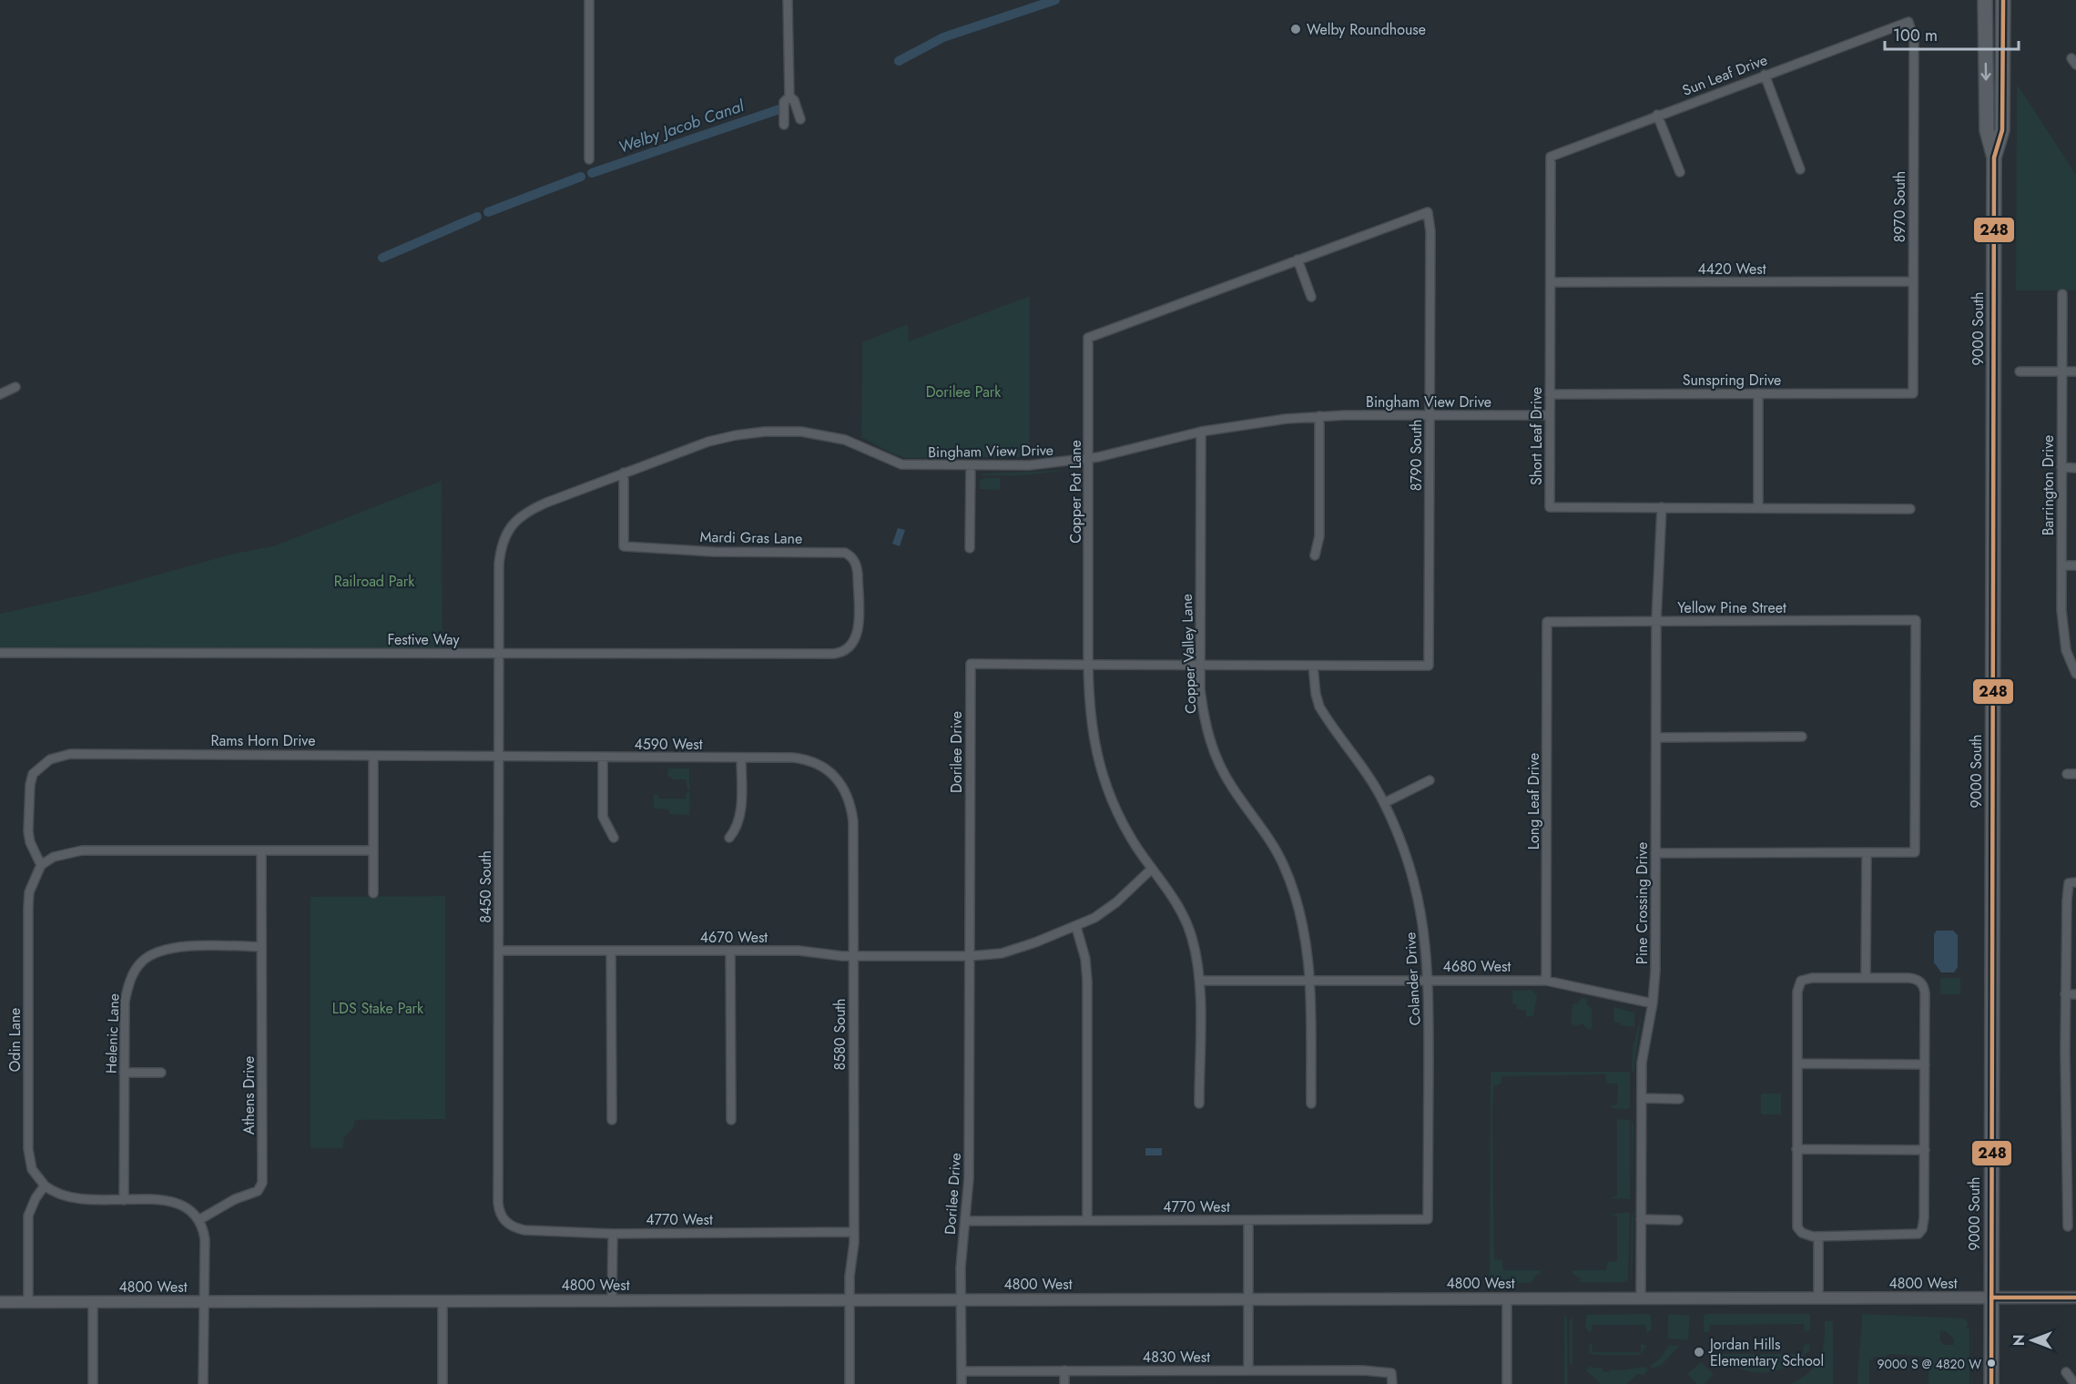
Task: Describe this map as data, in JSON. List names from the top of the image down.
{
  "streets": {
    "main road": ["9000 South"],
    "street": [
      "Sun Leaf Drive",
      "8970 South",
      "4420 West",
      "Sunspring Drive",
      "Bingham View Drive",
      "Short Leaf Drive",
      "8790 South",
      "Barrington Drive",
      "Copper Pot Lane",
      "Mardi Gras Lane",
      "Yellow Pine Street",
      "Festive Way",
      "Copper Valley Lane",
      "Rams Horn Drive",
      "4590 West",
      "Dorilee Drive",
      "Long Leaf Drive",
      "8450 South",
      "Pine Crossing Drive",
      "4670 West",
      "4680 West",
      "Colander Drive",
      "Helenic Lane",
      "8580 South",
      "Odin Lane",
      "Athens Drive",
      "4770 West",
      "4800 West",
      "4830 West"
    ]
  },
  "crossings": [
    ["Sun Leaf Drive", "8970 South"],
    ["Sun Leaf Drive", "Short Leaf Drive"],
    ["8970 South", "4420 West"],
    ["8970 South", "Sunspring Drive"],
    ["4420 West", "Short Leaf Drive"],
    ["9000 South", "4800 West"],
    ["Sunspring Drive", "Short Leaf Drive"],
    ["Bingham View Drive", "Short Leaf Drive"],
    ["Bingham View Drive", "8790 South"],
    ["Bingham View Drive", "Copper Pot Lane"],
    ["Bingham View Drive", "Mardi Gras Lane"],
    ["Bingham View Drive", "Copper Valley Lane"],
    ["Bingham View Drive", "8450 South"],
    ["Short Leaf Drive", "Pine Crossing Drive"],
    ["8790 South", "Copper Pot Lane"],
    ["8790 South", "Dorilee Drive"],
    ["Copper Pot Lane", "Dorilee Drive"],
    ["Copper Pot Lane", "4670 West"],
    ["Copper Pot Lane", "4680 West"],
    ["Mardi Gras Lane", "Festive Way"],
    ["Yellow Pine Street", "Long Leaf Drive"],
    ["Yellow Pine Street", "Pine Crossing Drive"],
    ["Festive Way", "8450 South"],
    ["Copper Valley Lane", "Dorilee Drive"],
    ["Copper Valley Lane", "4680 West"],
    ["Rams Horn Drive", "4590 West"],
    ["Rams Horn Drive", "8450 South"],
    ["Rams Horn Drive", "Odin Lane"],
    ["4590 West", "8450 South"],
    ["4590 West", "8580 South"],
    ["Dorilee Drive", "4670 West"],
    ["Dorilee Drive", "Colander Drive"],
    ["Dorilee Drive", "4770 West"],
    ["Dorilee Drive", "4800 West"],
    ["Dorilee Drive", "4830 West"],
    ["Long Leaf Drive", "4680 West"],
    ["8450 South", "4670 West"],
    ["8450 South", "4770 West"],
    ["Pine Crossing Drive", "4680 West"],
    ["Pine Crossing Drive", "4800 West"],
    ["4670 West", "8580 South"],
    ["4680 West", "Colander Drive"],
    ["Colander Drive", "4770 West"],
    ["Helenic Lane", "Athens Drive"],
    ["8580 South", "4770 West"],
    ["8580 South", "4800 West"]
  ],
  "water": ["Welby Jacob Canal"],
  "parks": ["Dorilee Park", "Railroad Park", "LDS Stake Park"],
  "places": ["Welby Roundhouse", "Jordan Hills Elementary School", "9000 S @ 4820 W"],
  "lines": ["transit line 248"],
  "scale_bar": "100 m",
  "north": "left"
}
